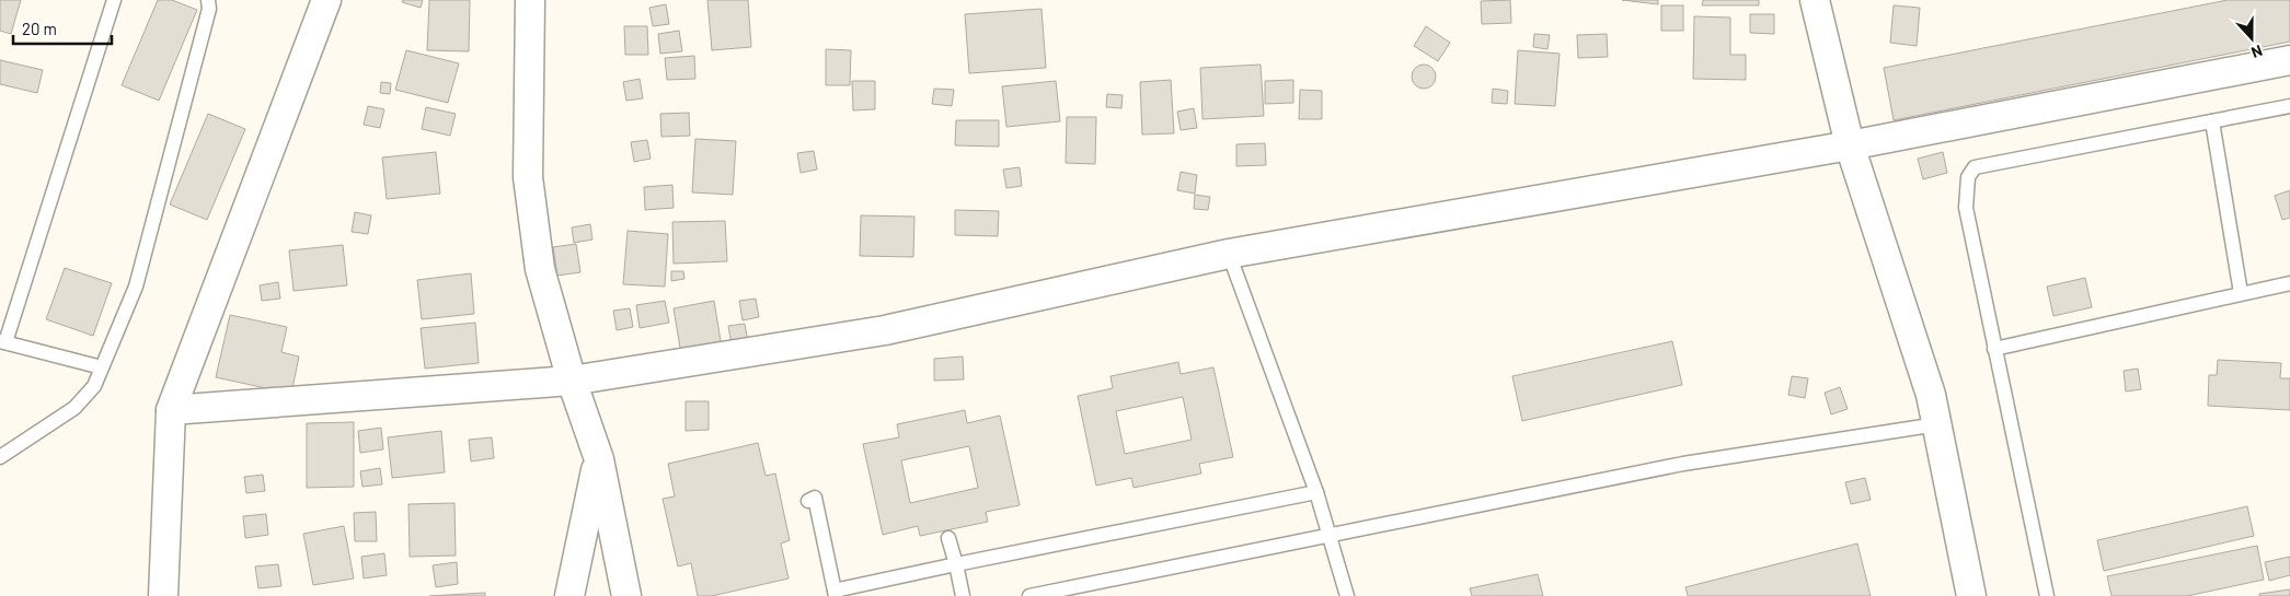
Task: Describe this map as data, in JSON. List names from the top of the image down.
{
  "scale_bar": "20 m",
  "north": "bottom"
}
